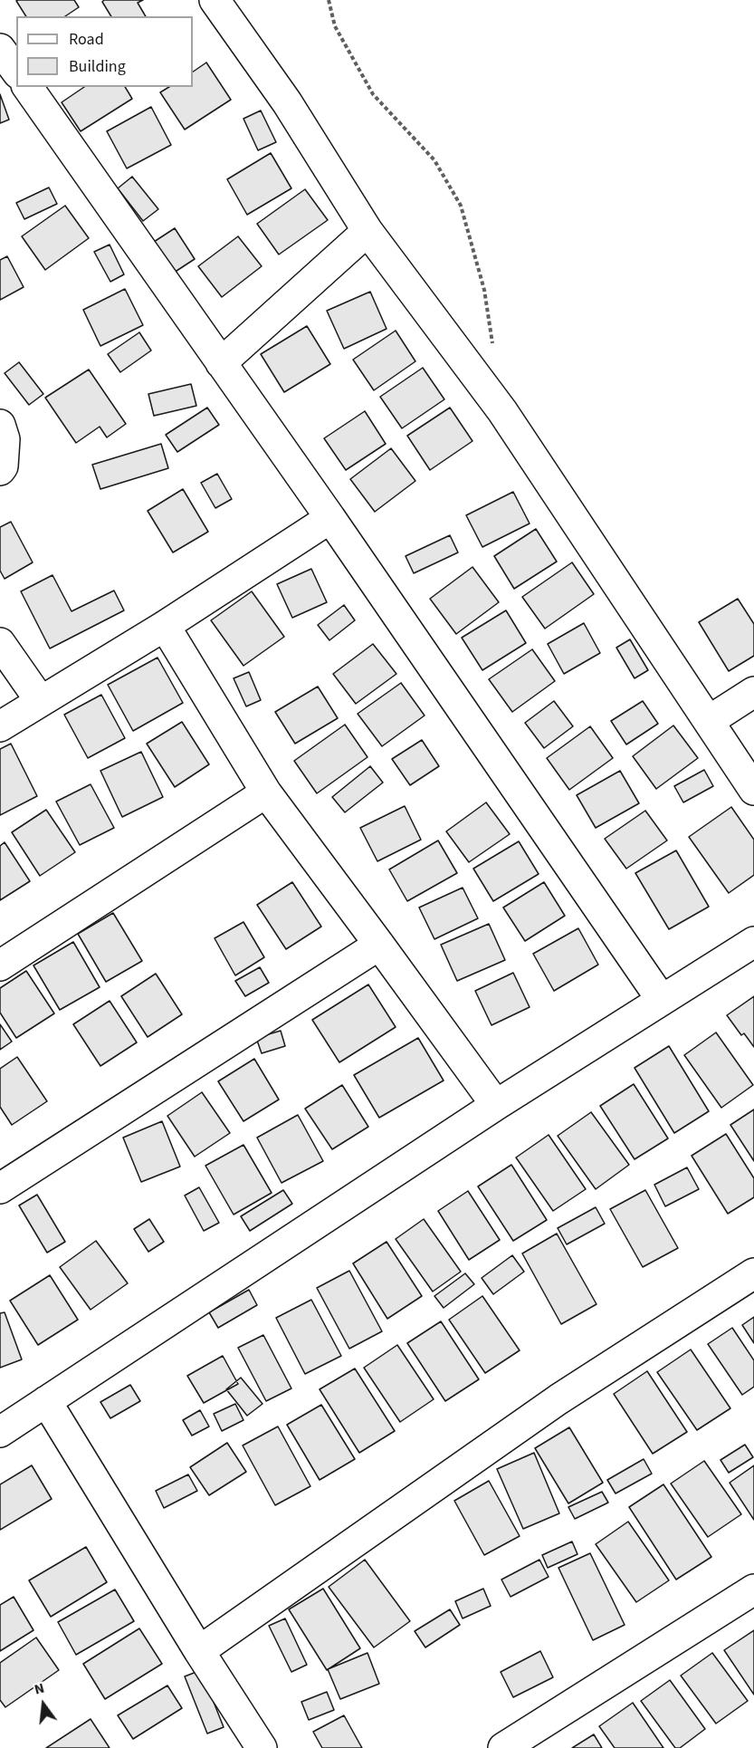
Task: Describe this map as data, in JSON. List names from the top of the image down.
{
  "legend": ["Road", "Building"],
  "north": "top"
}
